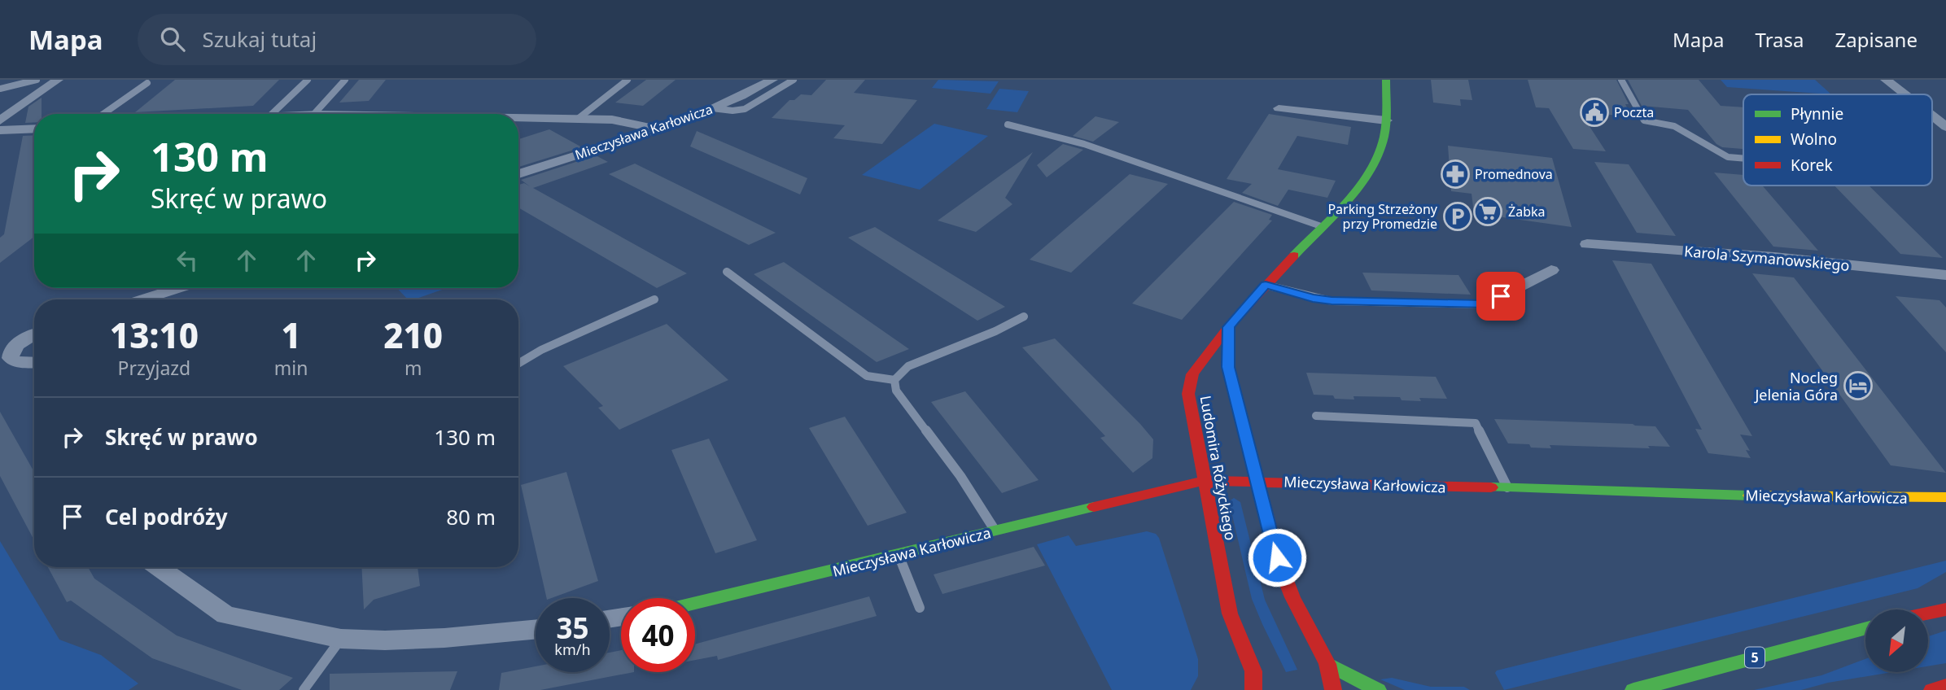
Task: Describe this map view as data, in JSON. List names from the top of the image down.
{
  "streets": {
    "street": [
      "Mieczysława Karłowicza",
      "Karola Szymanowskiego",
      "Ludomira Różyckiego",
      "5"
    ]
  },
  "crossings": [
    ["Mieczysława Karłowicza", "Ludomira Różyckiego"]
  ],
  "places": {
    "public building": ["Poczta"],
    "pharmacy": ["Promednova"],
    "supermarket": ["Żabka"],
    "parking": ["Parking Strzeżony przy Promedzie"],
    "hotel": ["Nocleg Jelenia Góra"]
  },
  "legend": ["Płynnie", "Wolno", "Korek"],
  "north": "bottom left",
  "page": {
    "header": "Mapa",
    "search": "Szukaj tutaj",
    "nav": ["Mapa", "Trasa", "Zapisane"],
    "turn": ["130 m", "Skręć w prawo"],
    "eta": [
      "13:10",
      "Przyjazd",
      "1",
      "min",
      "210",
      "m"
    ],
    "list": [
      {
        "name": "Skręć w prawo",
        "value": "130 m"
      },
      {
        "name": "Cel podróży",
        "value": "80 m"
      }
    ],
    "speed": "35 km/h",
    "limit": "40"
  }
}
